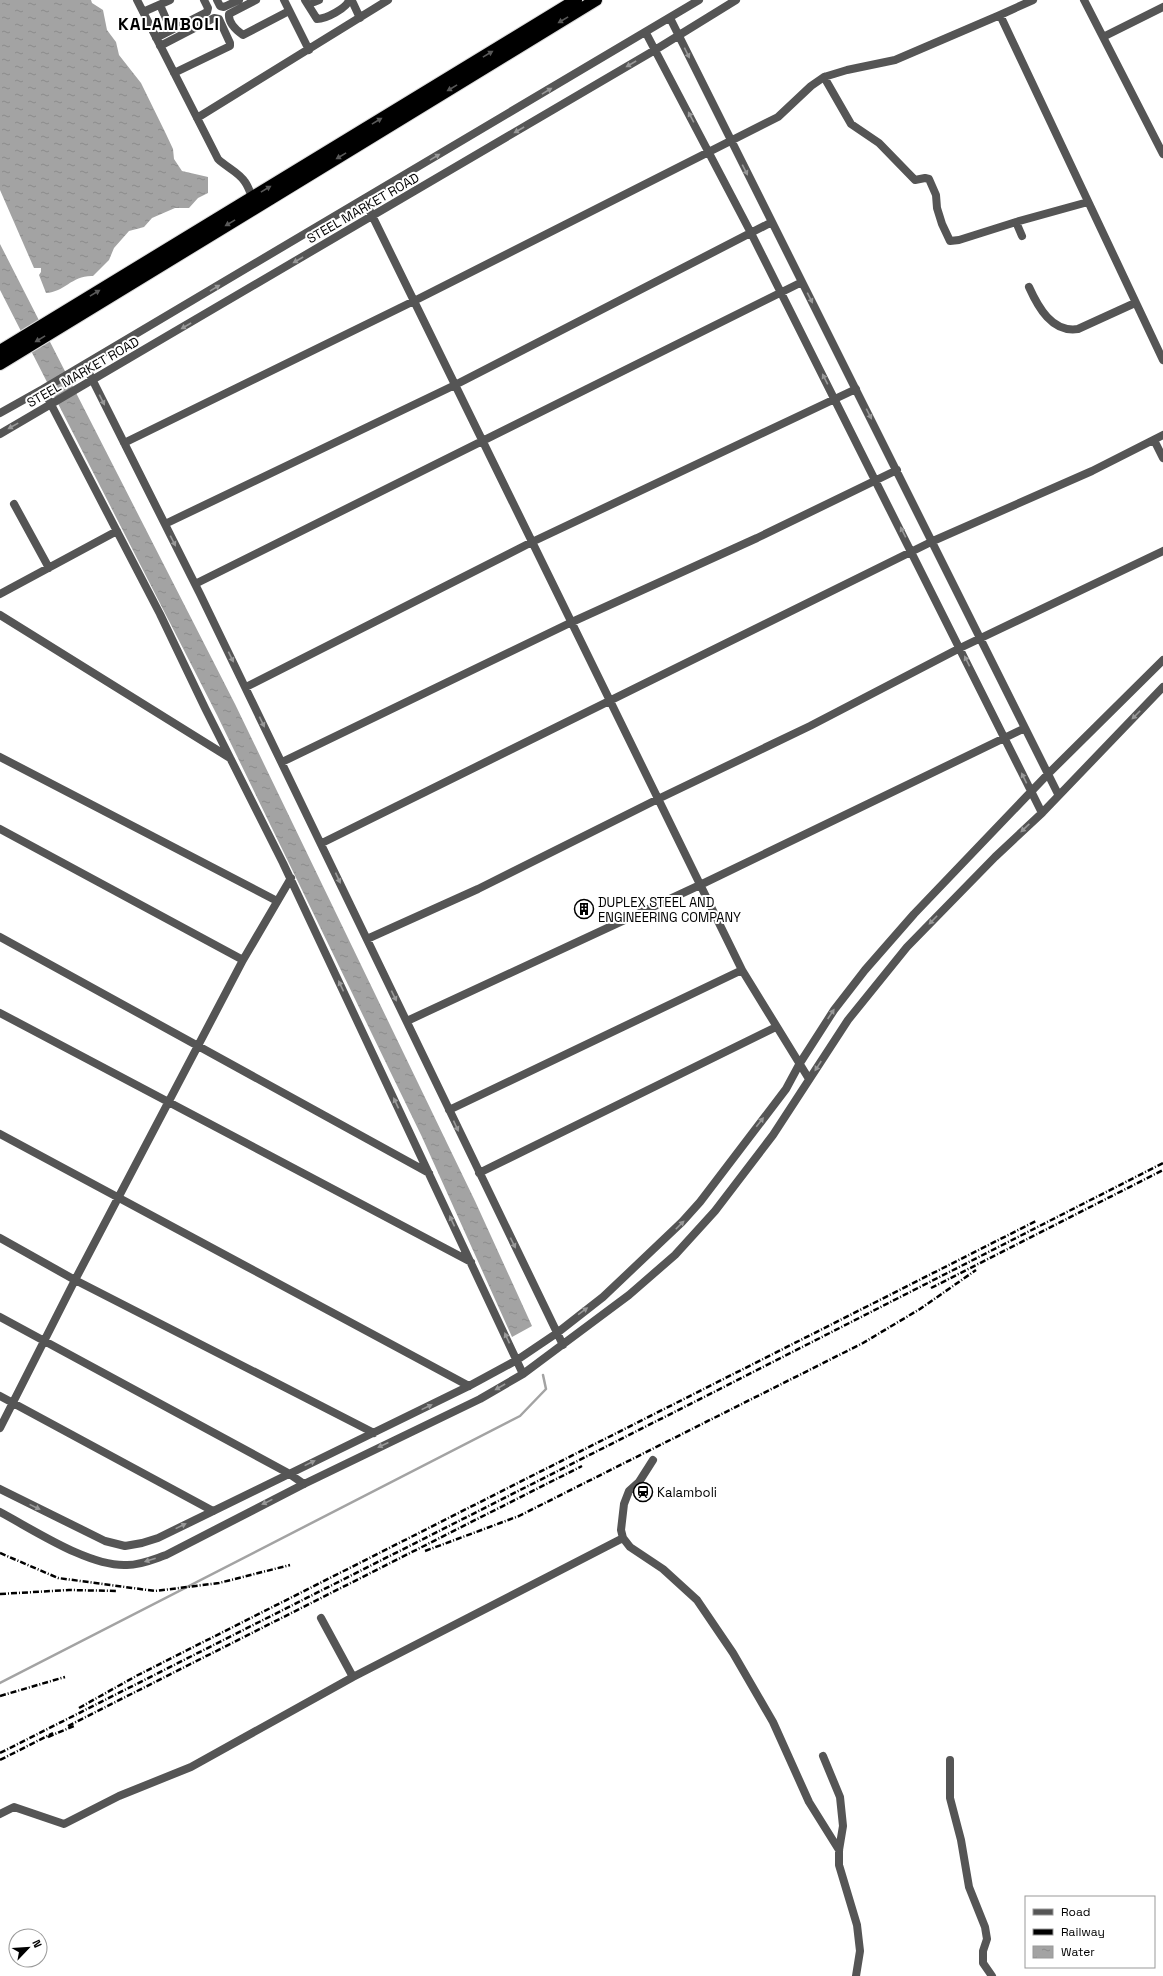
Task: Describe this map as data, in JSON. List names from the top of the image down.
{
  "streets": {
    "street": ["STEEL MARKET ROAD"]
  },
  "districts": ["KALAMBOLI"],
  "places": {
    "building": ["DUPLEX STEEL AND ENGINEERING COMPANY"],
    "station": ["Kalamboli"]
  },
  "legend": ["Road", "Railway", "Water"],
  "north": "top right"
}
